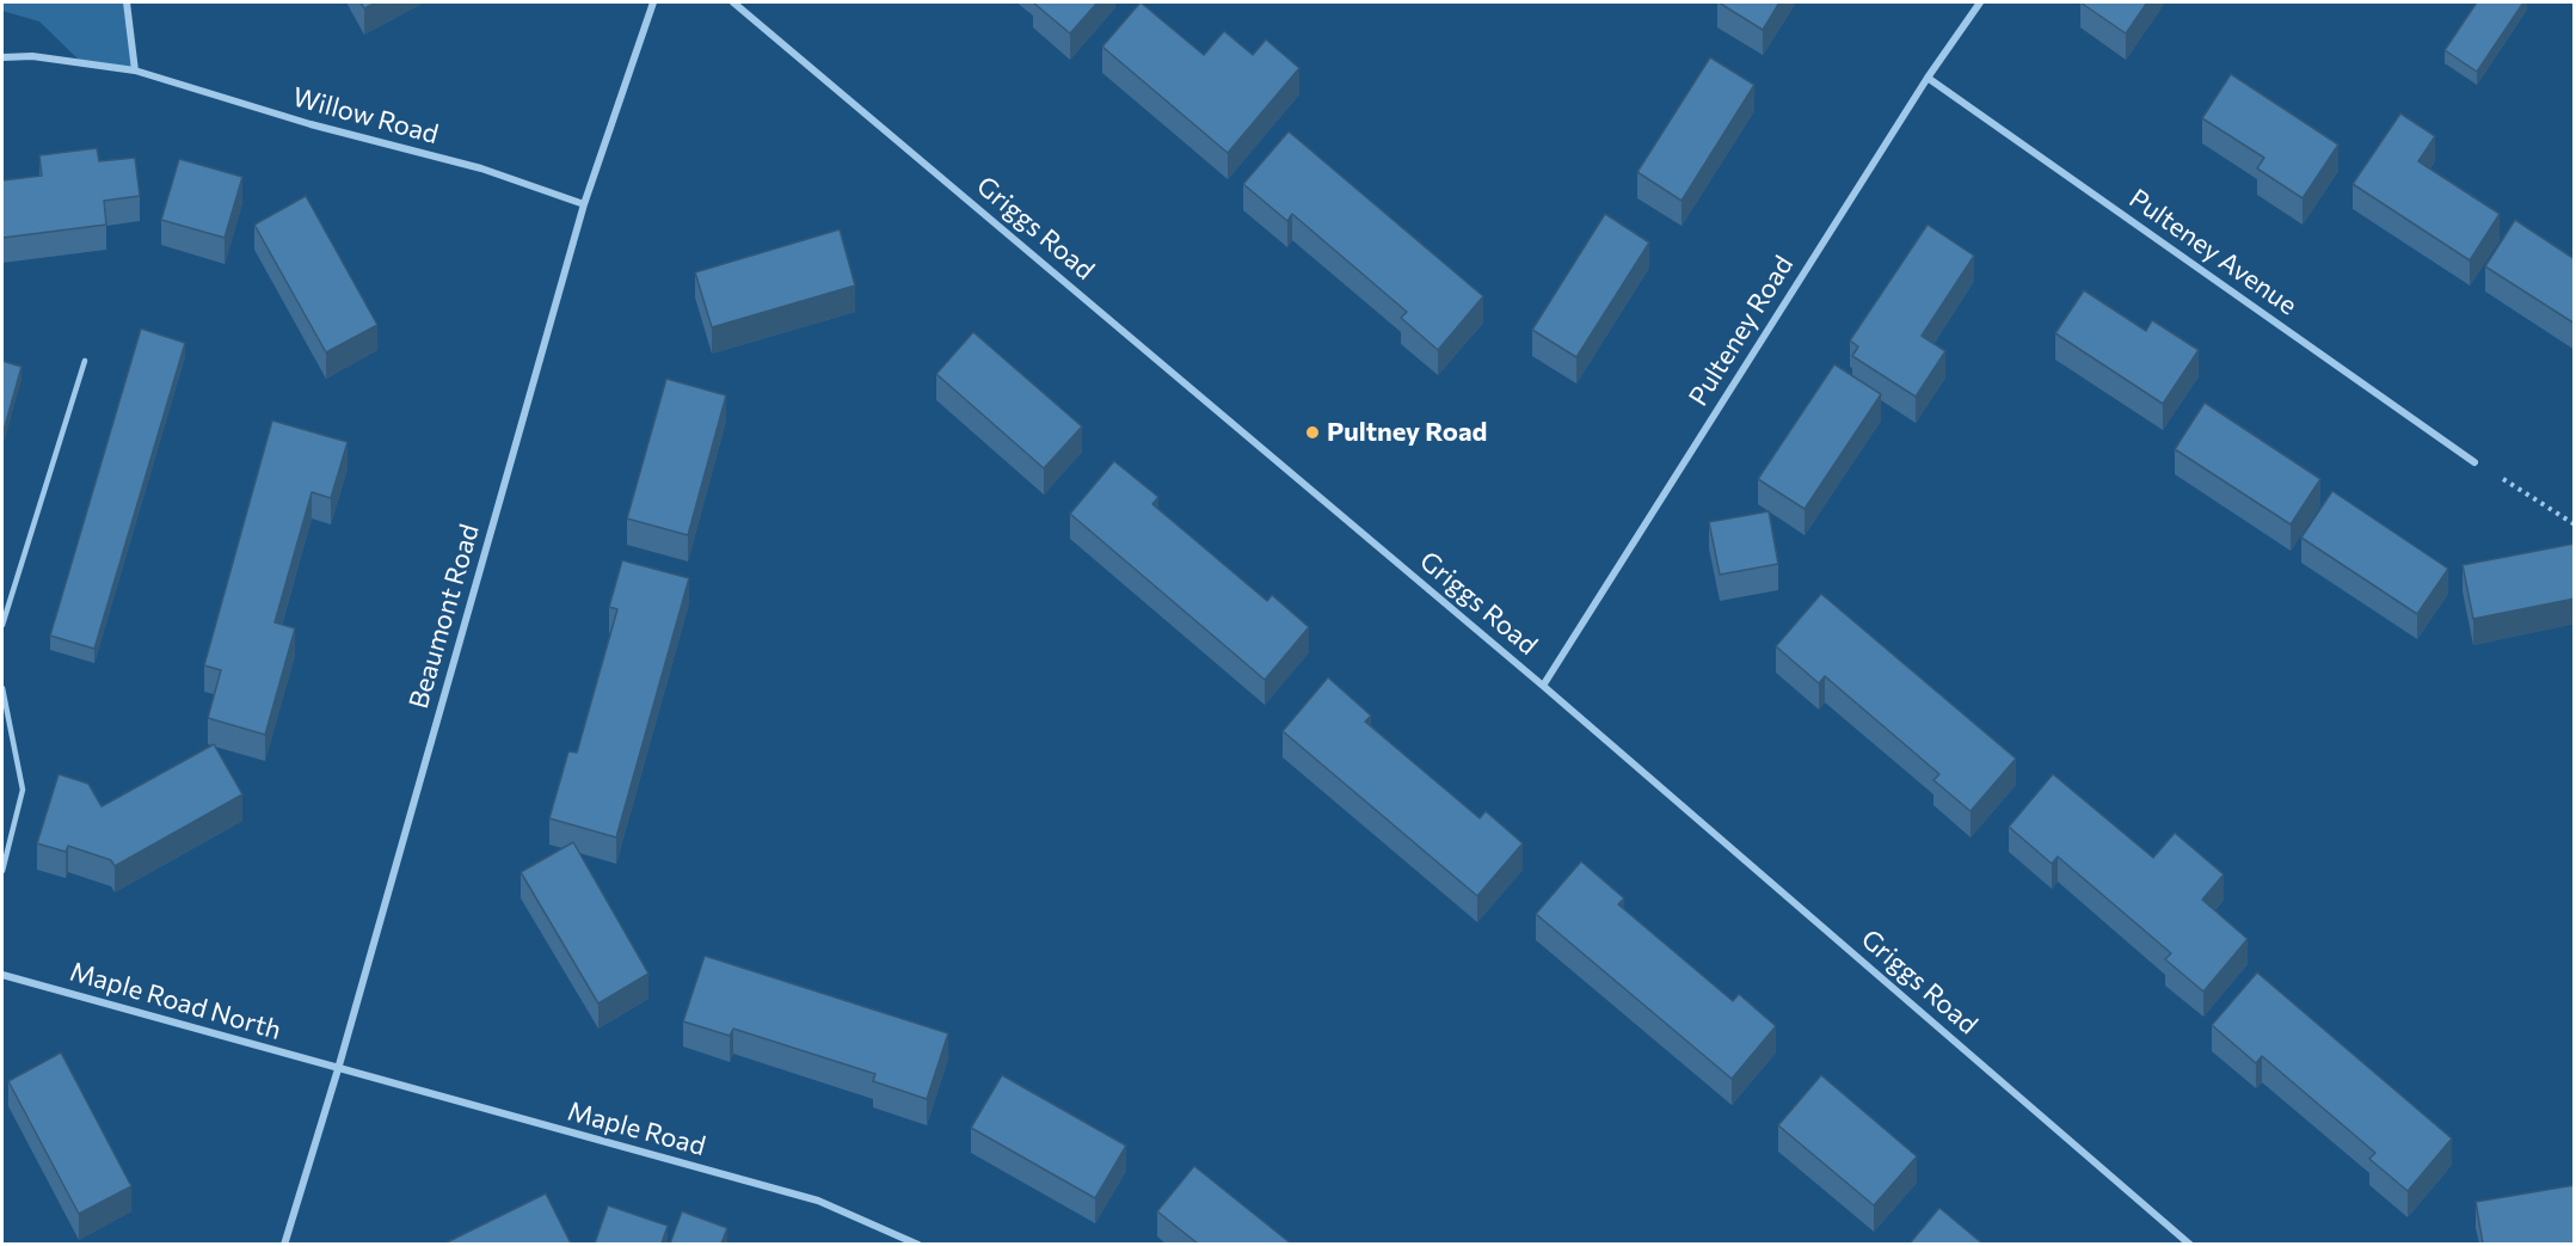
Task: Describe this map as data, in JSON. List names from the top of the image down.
{
  "streets": {
    "street": [
      "Willow Road",
      "Griggs Road",
      "Pulteney Avenue",
      "Pulteney Road",
      "Beaumont Road",
      "Maple Road North",
      "Maple Road"
    ]
  },
  "crossings": [
    ["Willow Road", "Beaumont Road"],
    ["Griggs Road", "Pulteney Road"],
    ["Pulteney Avenue", "Pulteney Road"],
    ["Beaumont Road", "Maple Road North"],
    ["Beaumont Road", "Maple Road"],
    ["Maple Road North", "Maple Road"]
  ],
  "places": ["Pultney Road"]
}
